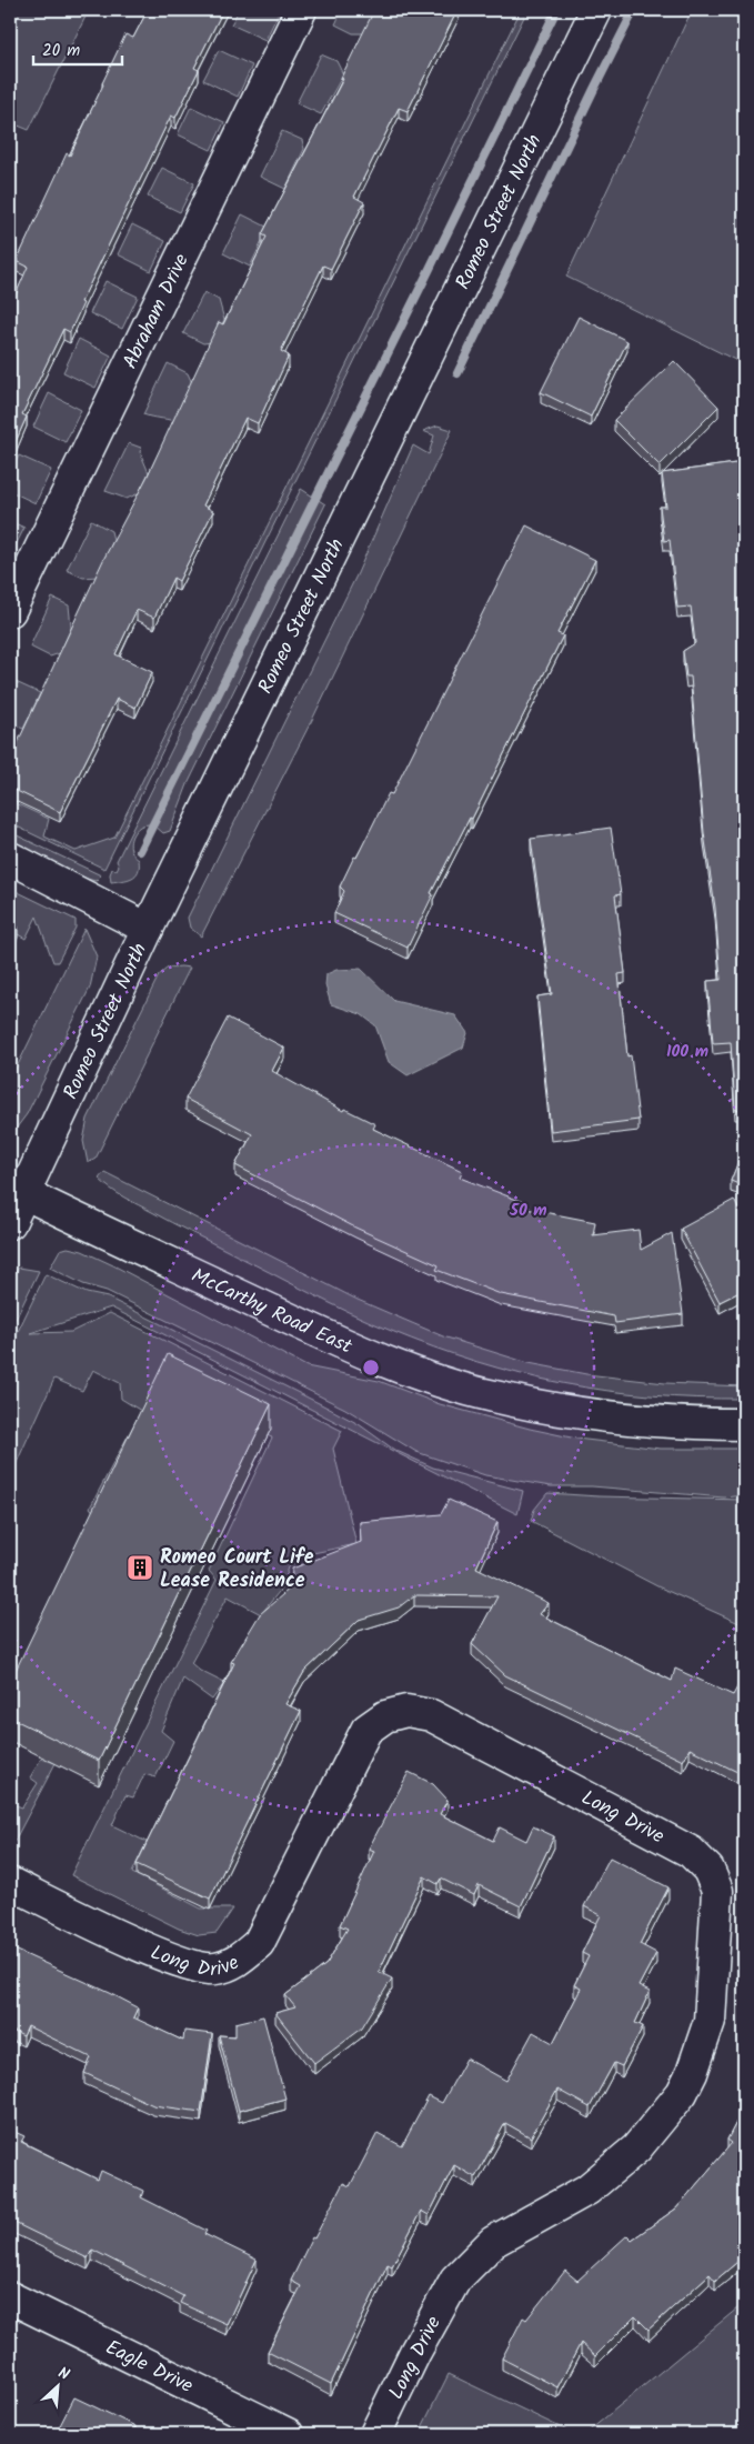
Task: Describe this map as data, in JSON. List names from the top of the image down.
{
  "streets": {
    "street": [
      "Romeo Street North",
      "Abraham Drive",
      "McCarthy Road East",
      "Long Drive",
      "Eagle Drive"
    ]
  },
  "crossings": [
    ["Romeo Street North", "McCarthy Road East"]
  ],
  "places": {
    "building": ["Romeo Court Life Lease Residence"]
  },
  "scale_bar": "20 m",
  "north": "top right",
  "rings": ["100 m", "50 m"]
}
